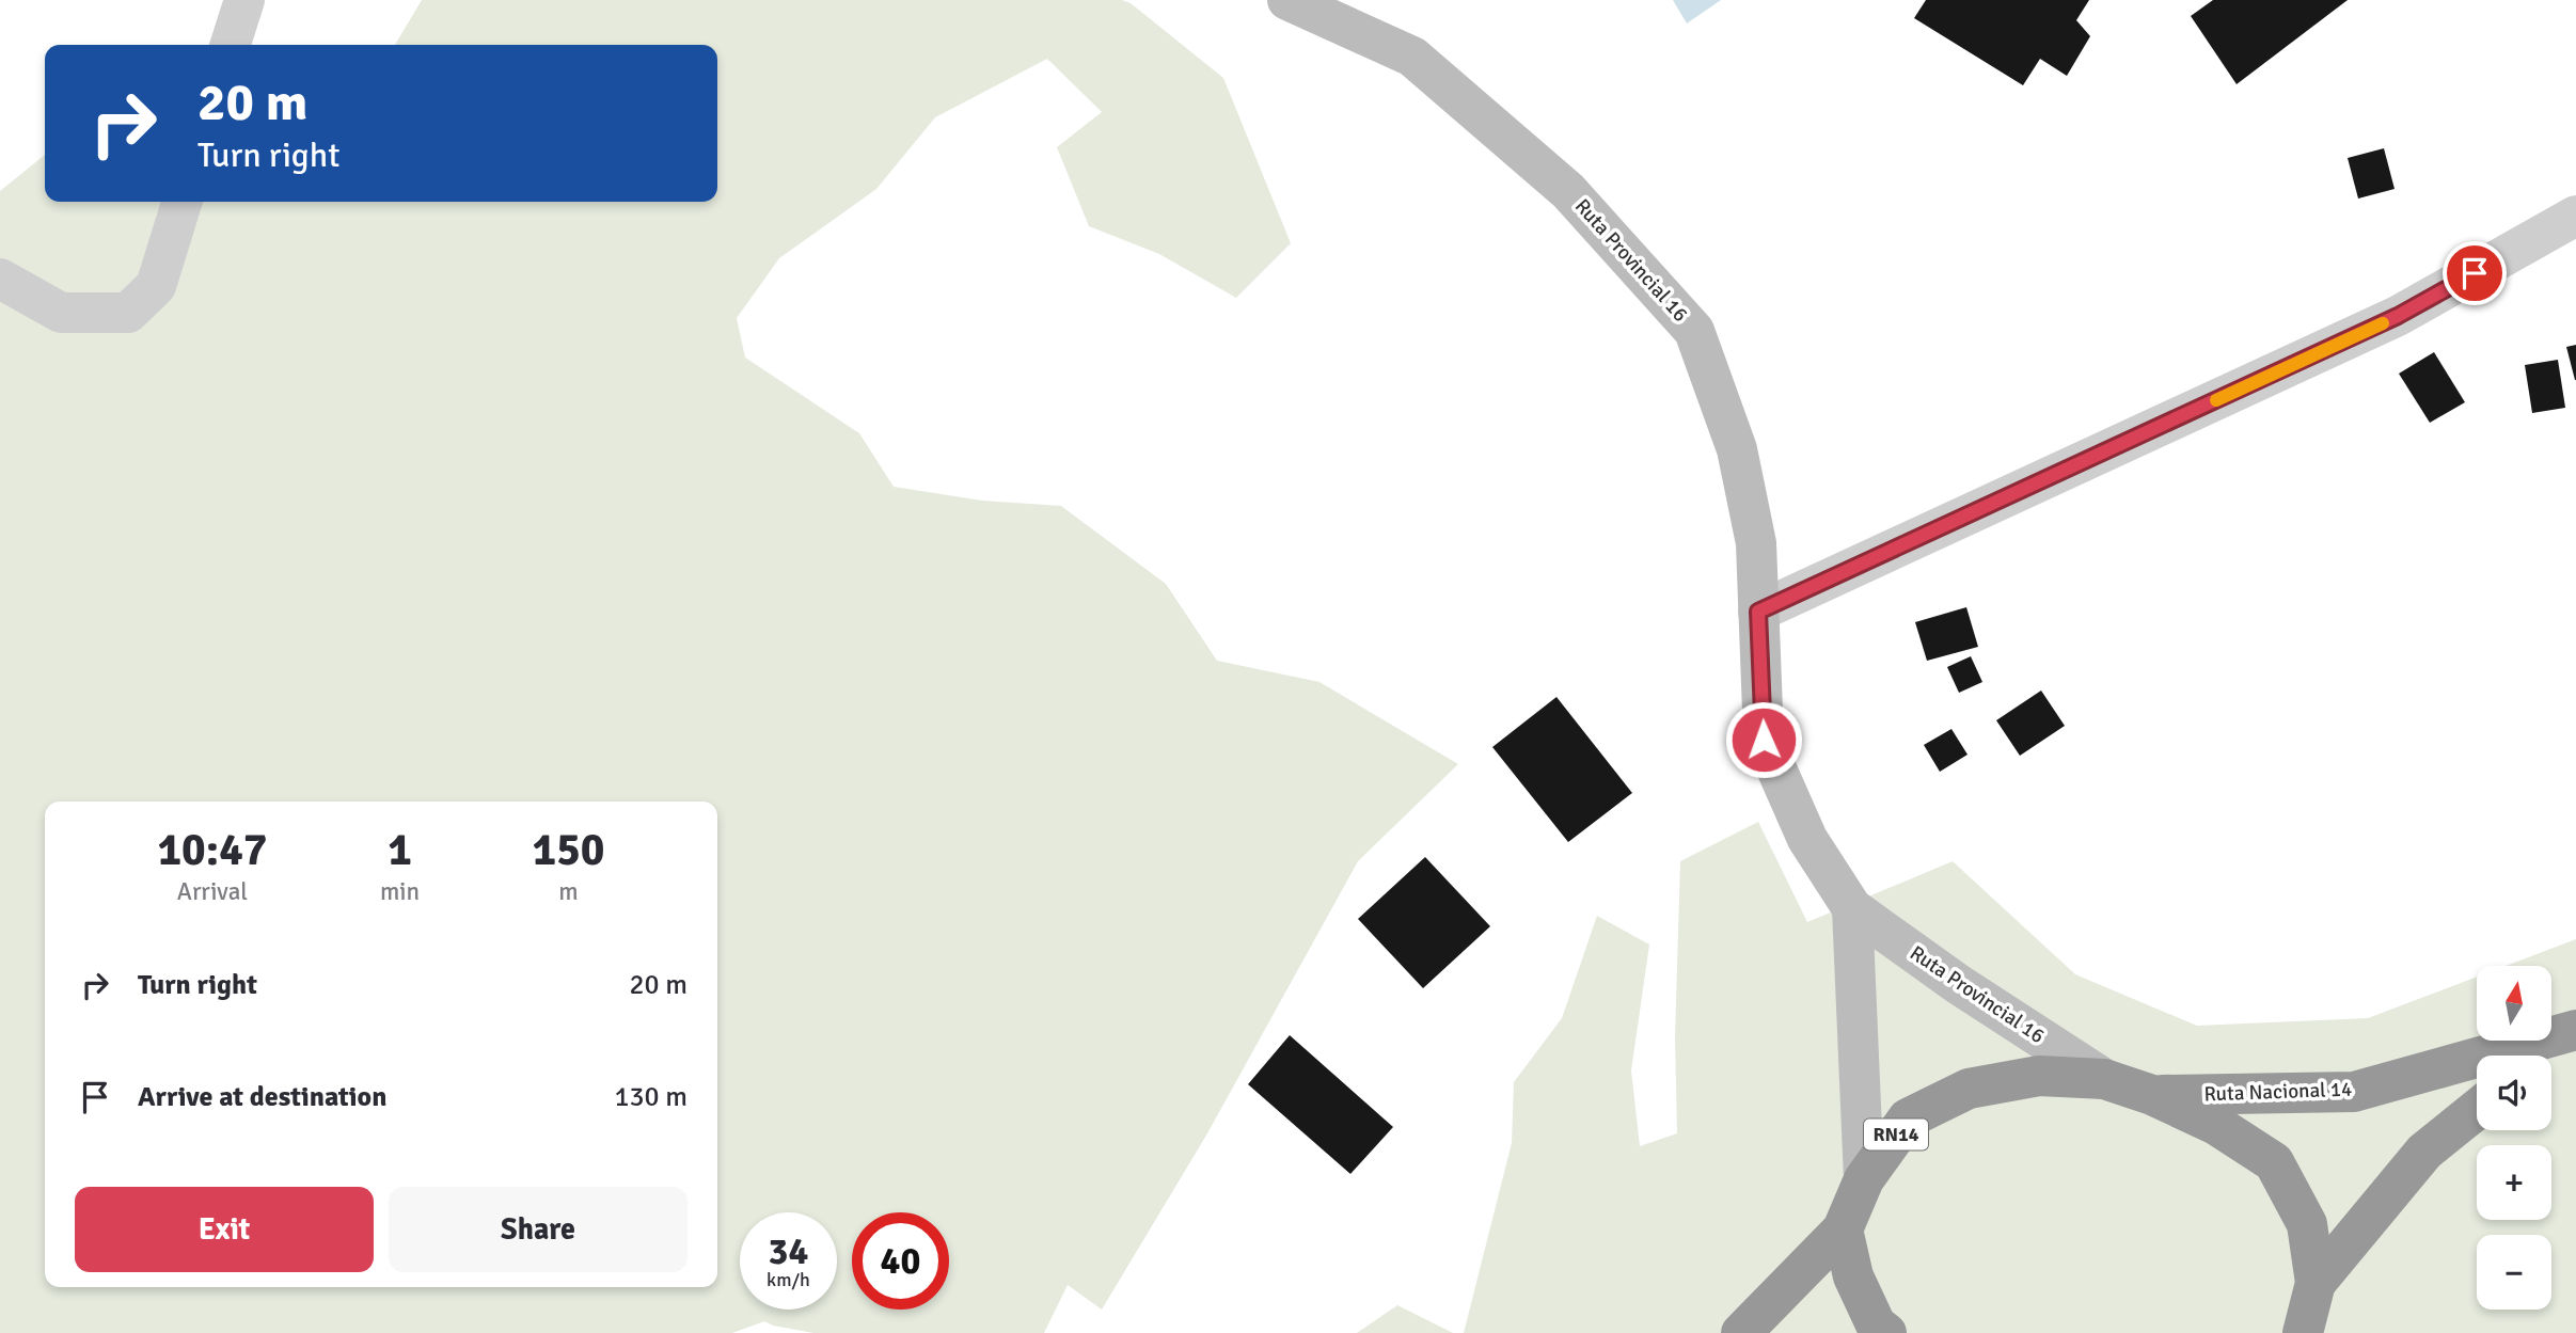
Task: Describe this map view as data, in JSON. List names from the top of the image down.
{
  "streets": {
    "highway": ["Ruta Nacional 14", "RN14"],
    "street": ["Ruta Provincial 16"]
  },
  "crossings": [
    ["Ruta Provincial 16", "RN14"],
    ["Ruta Nacional 14", "RN14"]
  ],
  "north": "top",
  "page": {
    "turn": ["20 m", "Turn right"],
    "eta": [
      "10:47",
      "Arrival",
      "1",
      "min",
      "150",
      "m"
    ],
    "list": [
      {
        "name": "Turn right",
        "value": "20 m"
      },
      {
        "name": "Arrive at destination",
        "value": "130 m"
      }
    ],
    "map_buttons": ["+", "−"],
    "buttons": ["Exit", "Share"],
    "speed": "34 km/h",
    "limit": "40"
  }
}
